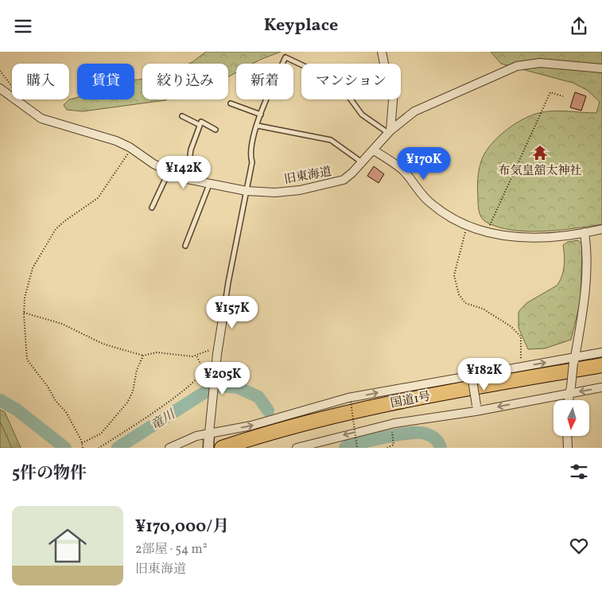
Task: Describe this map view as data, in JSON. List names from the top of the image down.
{
  "streets": {
    "highway": ["国道1号"],
    "street": ["旧東海道"]
  },
  "water": ["竜川"],
  "places": {
    "temple": ["布気皇舘太神社"]
  },
  "north": "bottom",
  "page": {
    "header": "Keyplace",
    "chip": [
      "購入",
      "賃貸",
      "絞り込み",
      "新着",
      "マンション"
    ],
    "price": [
      "¥170K",
      "¥142K",
      "¥157K",
      "¥182K",
      "¥205K"
    ],
    "heading": "5件の物件",
    "list": [
      {
        "name": "¥170,000/月",
        "note": "2部屋 · 54 m² · 旧東海道"
      }
    ]
  }
}
